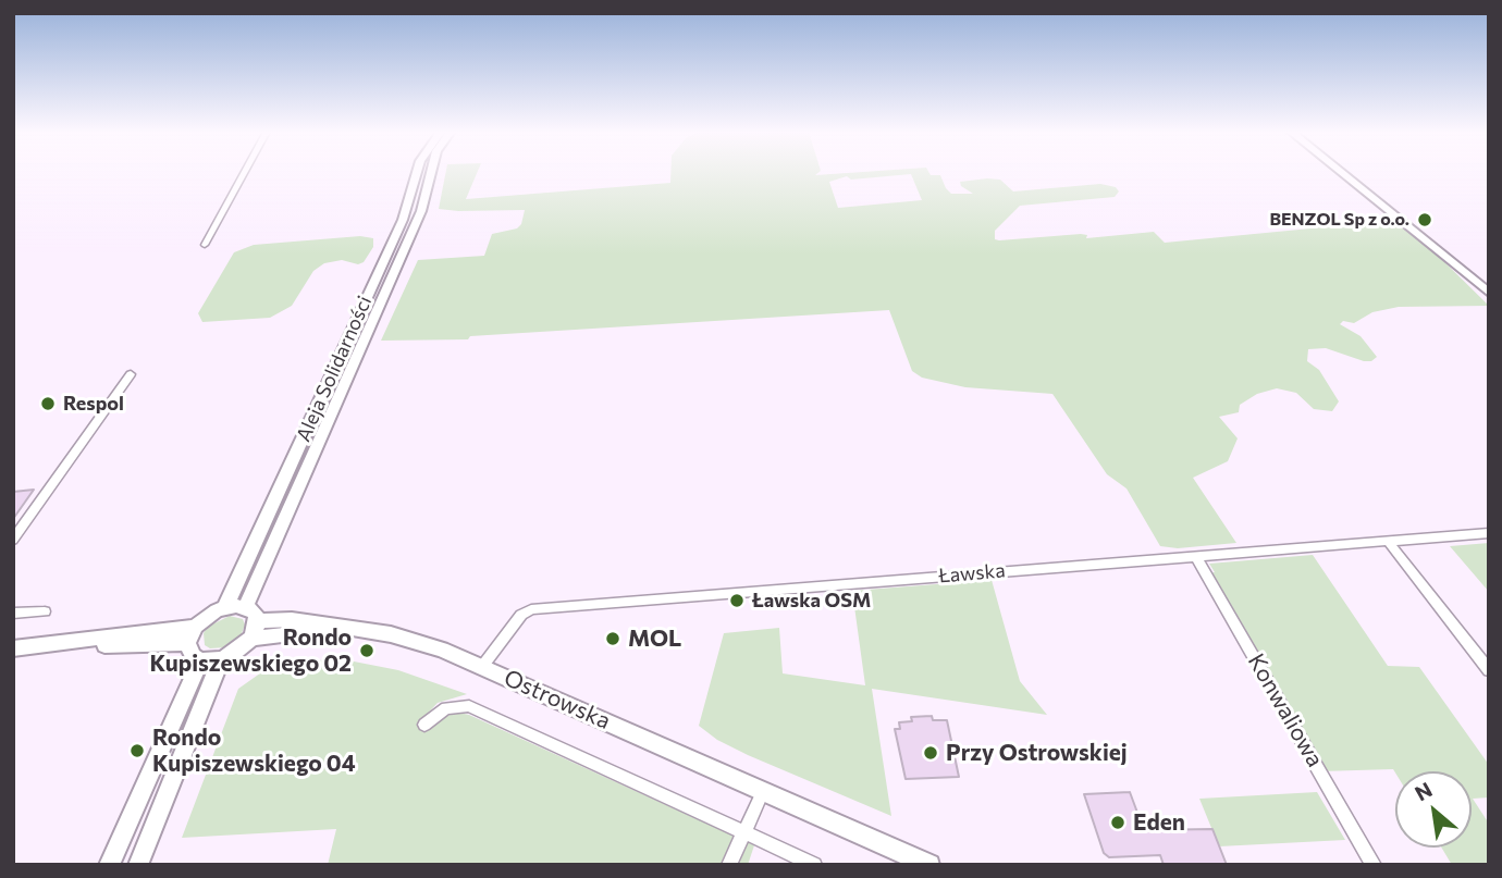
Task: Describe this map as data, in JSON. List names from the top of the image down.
{
  "streets": {
    "main road": ["Aleja Solidarności", "Ostrowska"],
    "street": ["Ławska", "Konwaliowa"]
  },
  "crossings": [
    ["Aleja Solidarności", "Ostrowska"],
    ["Ławska", "Ostrowska"],
    ["Ławska", "Konwaliowa"]
  ],
  "places": [
    "BENZOL Sp z o.o.",
    "Respol",
    "Ławska OSM",
    "MOL",
    "Rondo Kupiszewskiego 02",
    "Rondo Kupiszewskiego 04",
    "Przy Ostrowskiej",
    "Eden"
  ],
  "north": "top left"
}
